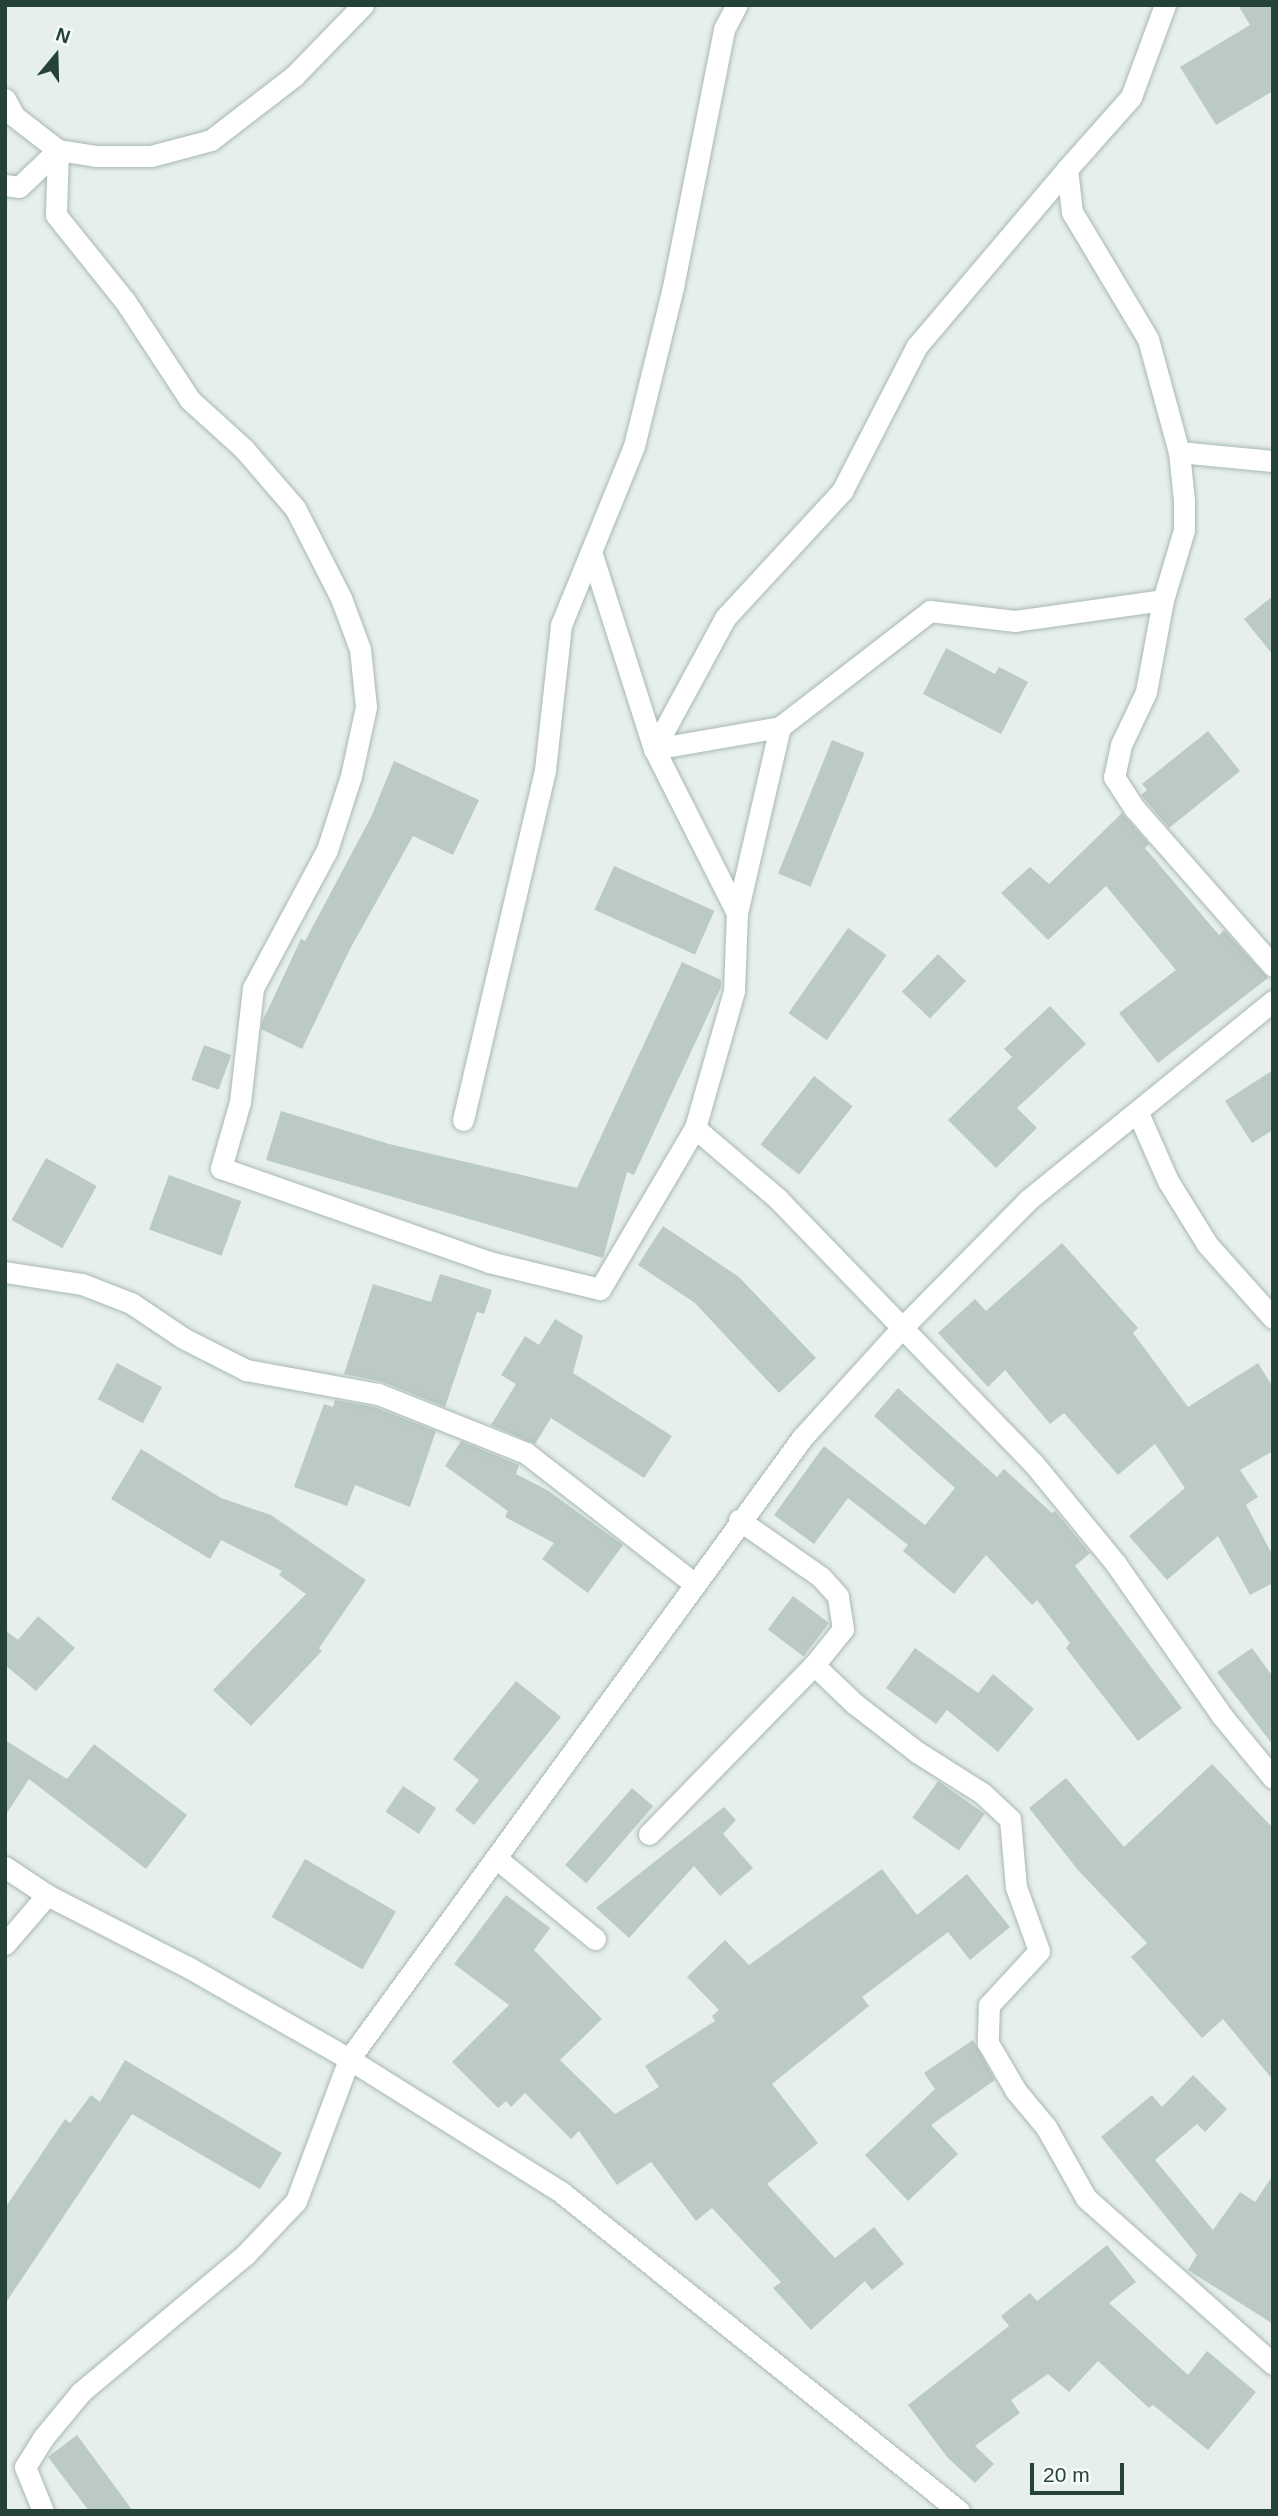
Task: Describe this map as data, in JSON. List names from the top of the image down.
{
  "scale_bar": "20 m",
  "north": "top"
}
